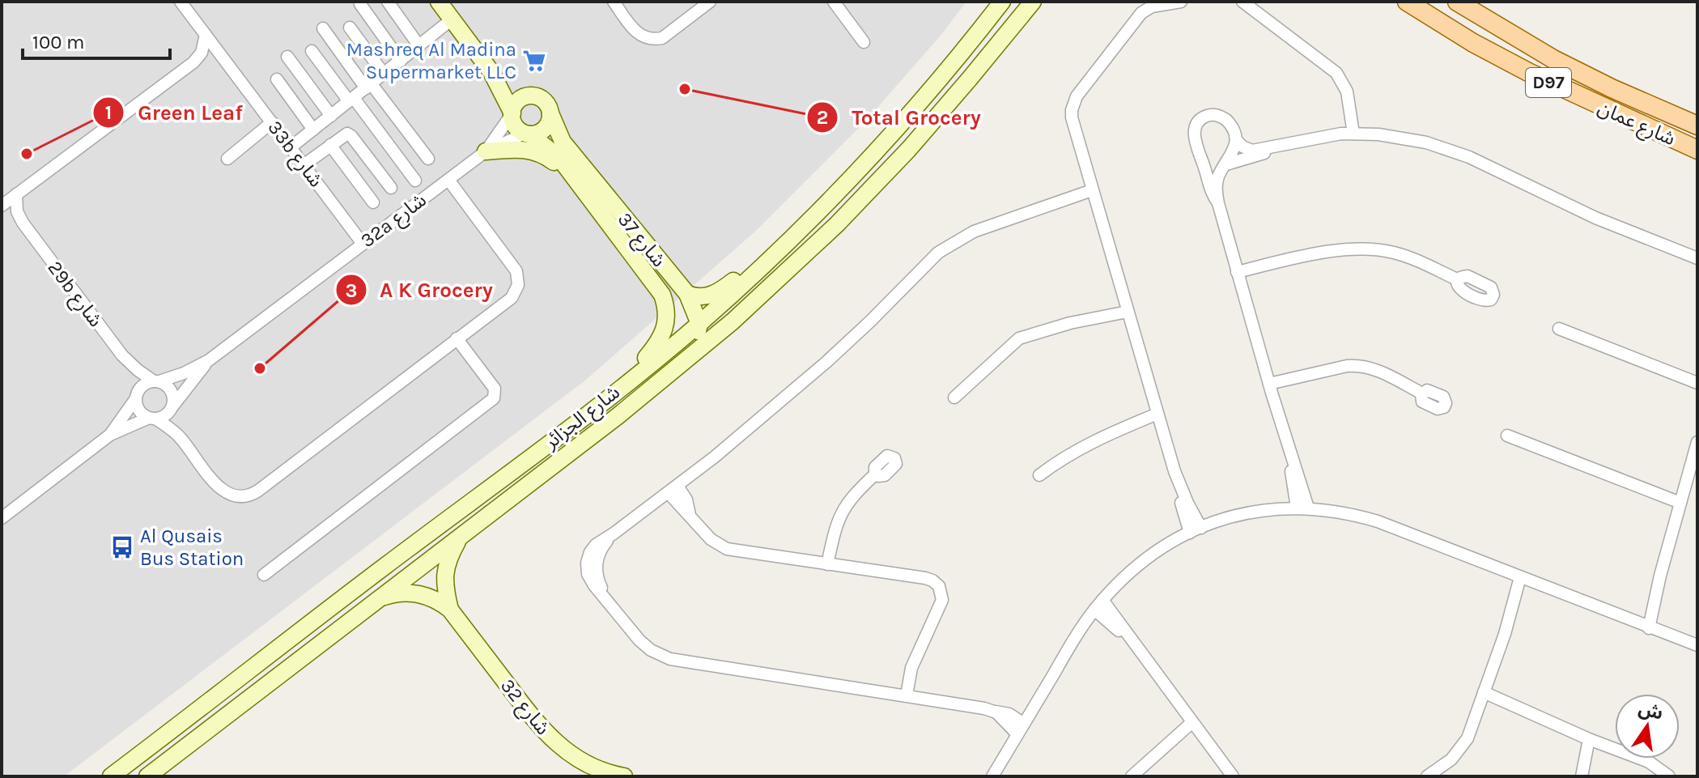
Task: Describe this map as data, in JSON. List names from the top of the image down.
{
  "streets": {
    "main road": [
      "D97",
      "شارع عمان",
      "شارع 37",
      "شارع الجزائر",
      "شارع 32"
    ],
    "street": ["33b شارع", "32a شارع", "29b شارع"]
  },
  "crossings": [
    ["33b شارع", "32a شارع"],
    ["32a شارع", "شارع 37"],
    ["32a شارع", "29b شارع"],
    ["شارع 37", "شارع الجزائر"],
    ["شارع الجزائر", "شارع 32"]
  ],
  "places": {
    "supermarket": ["Mashreq Al Madina Supermarket LLC"],
    "other": ["Total Grocery", "Green Leaf", "A K Grocery"],
    "bus stop": ["Al Qusais Bus Station"]
  },
  "scale_bar": "100 m",
  "north": "top"
}
